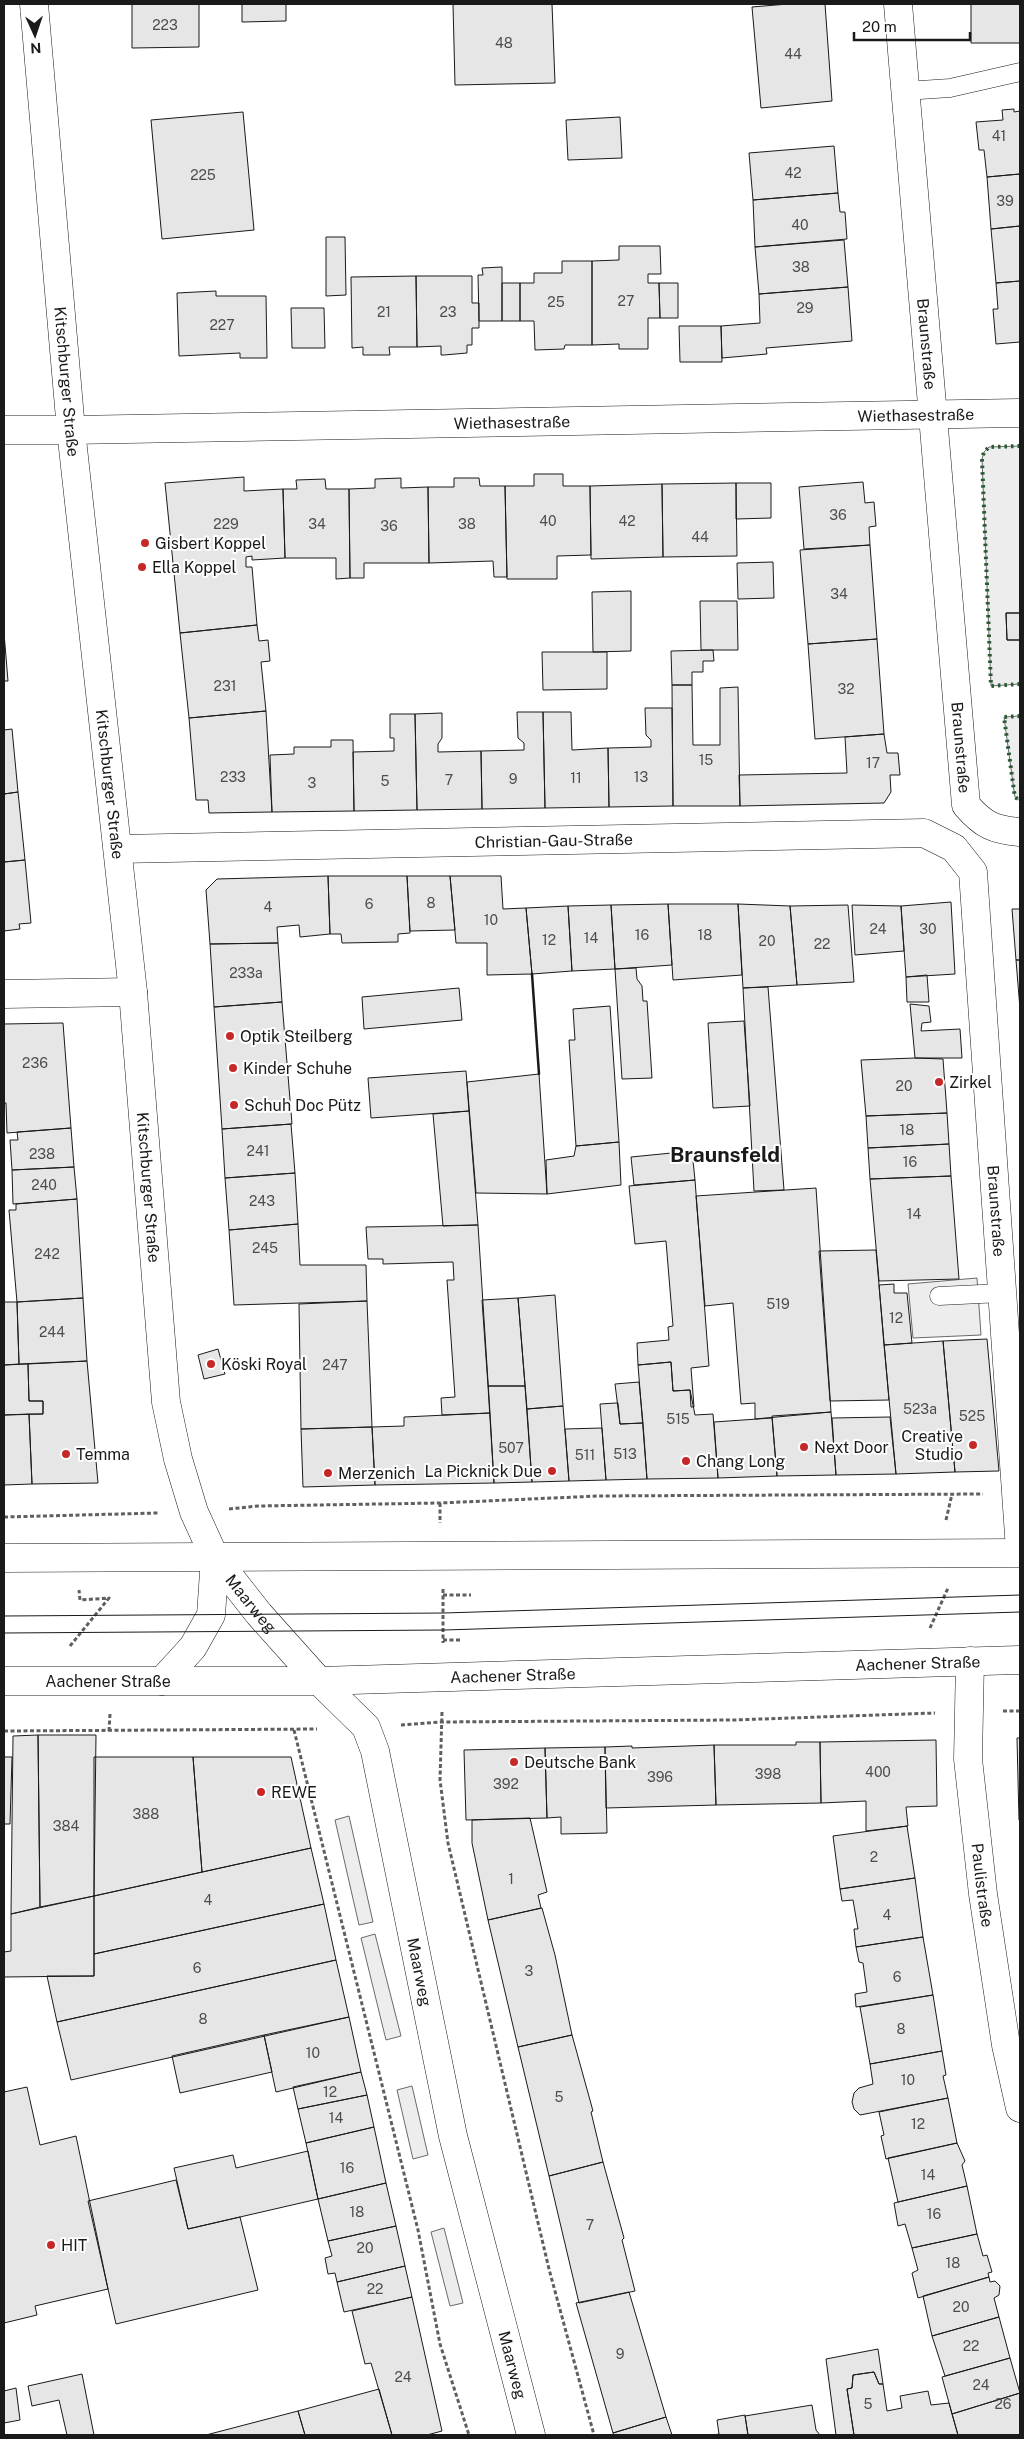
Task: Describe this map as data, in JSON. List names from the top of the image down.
{
  "streets": {
    "street": [
      "Braunstraße",
      "Kitschburger Straße",
      "Wiethasestraße",
      "Christian-Gau-Straße",
      "Maarweg",
      "Aachener Straße",
      "Paulistraße"
    ]
  },
  "crossings": [
    ["Braunstraße", "Wiethasestraße"],
    ["Braunstraße", "Christian-Gau-Straße"],
    ["Kitschburger Straße", "Wiethasestraße"],
    ["Kitschburger Straße", "Christian-Gau-Straße"],
    ["Kitschburger Straße", "Maarweg"],
    ["Maarweg", "Aachener Straße"],
    ["Aachener Straße", "Paulistraße"]
  ],
  "districts": ["Braunsfeld"],
  "places": [
    "Gisbert Koppel",
    "Ella Koppel",
    "Optik Steilberg",
    "Kinder Schuhe",
    "Zirkel",
    "Schuh Doc Pütz",
    "Köski Royal",
    "Creative Studio",
    "Next Door",
    "Temma",
    "Chang Long",
    "La Picknick Due",
    "Merzenich",
    "Deutsche Bank",
    "REWE",
    "HIT"
  ],
  "house_numbers": [
    "223",
    "48",
    "44",
    "41",
    "42",
    "225",
    "39",
    "40",
    "38",
    "27",
    "25",
    "29",
    "21",
    "23",
    "227",
    "36",
    "40",
    "42",
    "229",
    "34",
    "38",
    "36",
    "44",
    "34",
    "231",
    "32",
    "15",
    "17",
    "233",
    "13",
    "11",
    "9",
    "7",
    "5",
    "3",
    "8",
    "6",
    "4",
    "10",
    "24",
    "30",
    "16",
    "18",
    "14",
    "12",
    "20",
    "22",
    "233a",
    "236",
    "20",
    "18",
    "241",
    "238",
    "16",
    "240",
    "243",
    "14",
    "245",
    "242",
    "519",
    "12",
    "244",
    "247",
    "523a",
    "525",
    "515",
    "507",
    "513",
    "511",
    "400",
    "398",
    "396",
    "392",
    "388",
    "384",
    "2",
    "1",
    "4",
    "4",
    "6",
    "3",
    "6",
    "8",
    "8",
    "10",
    "10",
    "12",
    "5",
    "14",
    "12",
    "16",
    "14",
    "18",
    "16",
    "7",
    "20",
    "18",
    "22",
    "20",
    "22",
    "9",
    "24",
    "24",
    "5",
    "26"
  ],
  "scale_bar": "20 m",
  "north": "bottom"
}
